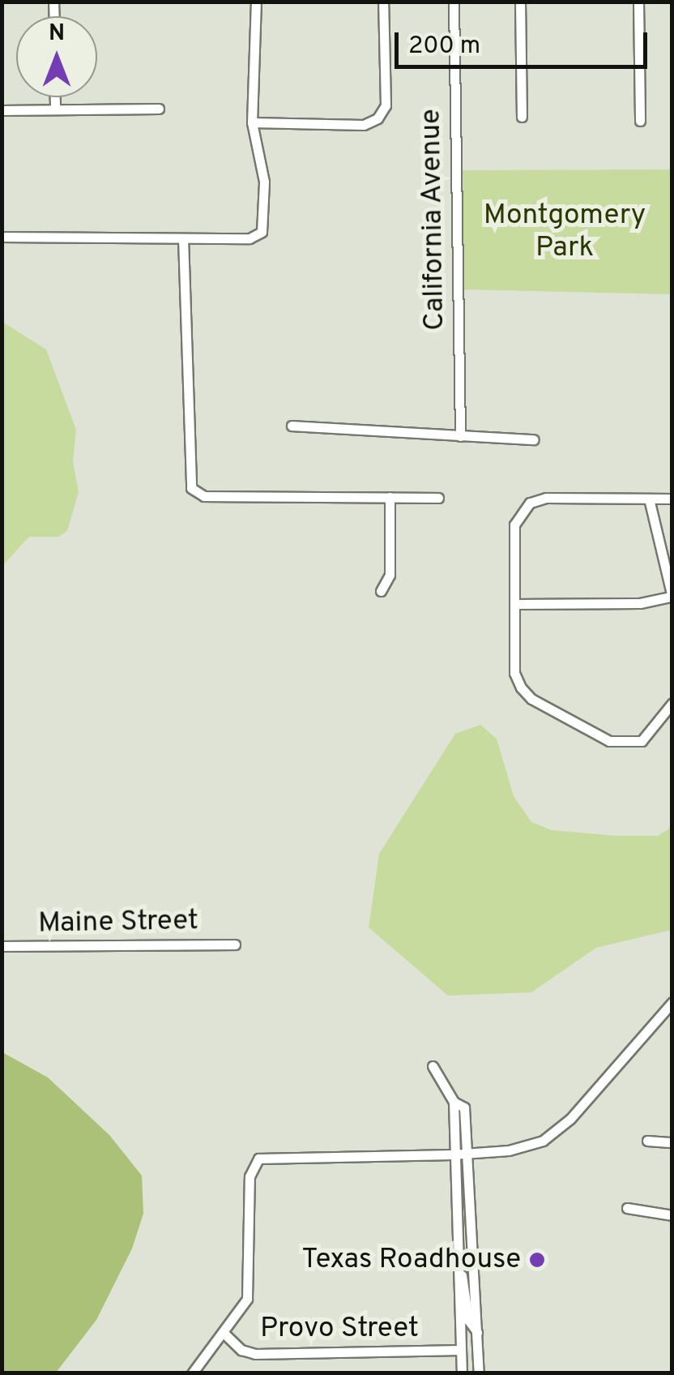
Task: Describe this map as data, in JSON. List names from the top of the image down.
{
  "streets": {
    "street": ["California Avenue", "Maine Street", "Provo Street"]
  },
  "parks": ["Montgomery Park"],
  "places": ["Texas Roadhouse"],
  "scale_bar": "200 m",
  "north": "top"
}
